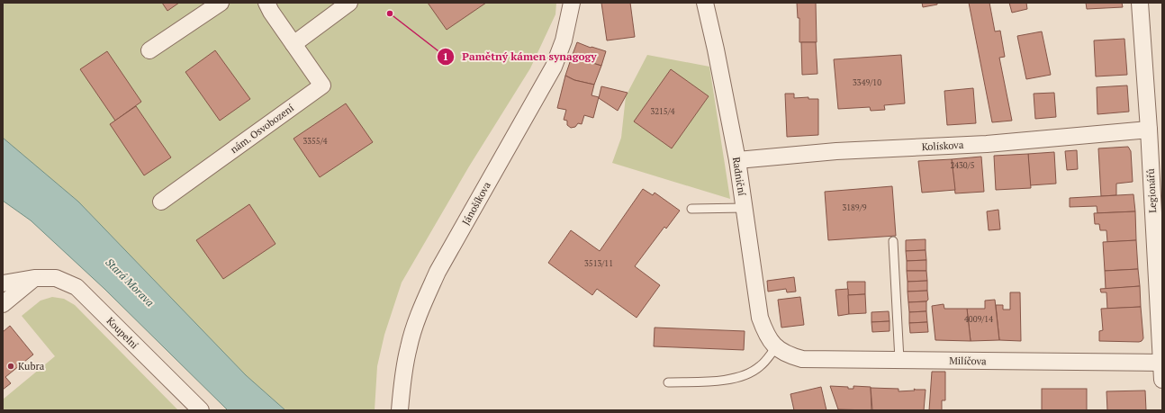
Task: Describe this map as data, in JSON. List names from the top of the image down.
{
  "streets": {
    "street": [
      "nám. Osvobození",
      "Kolískova",
      "Radniční",
      "Legionářů",
      "Jánošíkova",
      "Koupelní",
      "Milíčova"
    ]
  },
  "crossings": [
    ["Kolískova", "Radniční"],
    ["Kolískova", "Legionářů"],
    ["Radniční", "Milíčova"],
    ["Legionářů", "Milíčova"]
  ],
  "water": ["Stará Morava"],
  "places": ["Pamětný kámen synagogy", "Kubra"],
  "house_numbers": [
    "3349/10",
    "3215/4",
    "3355/4",
    "2430/5",
    "3189/9",
    "3513/11",
    "4009/14"
  ]
}
